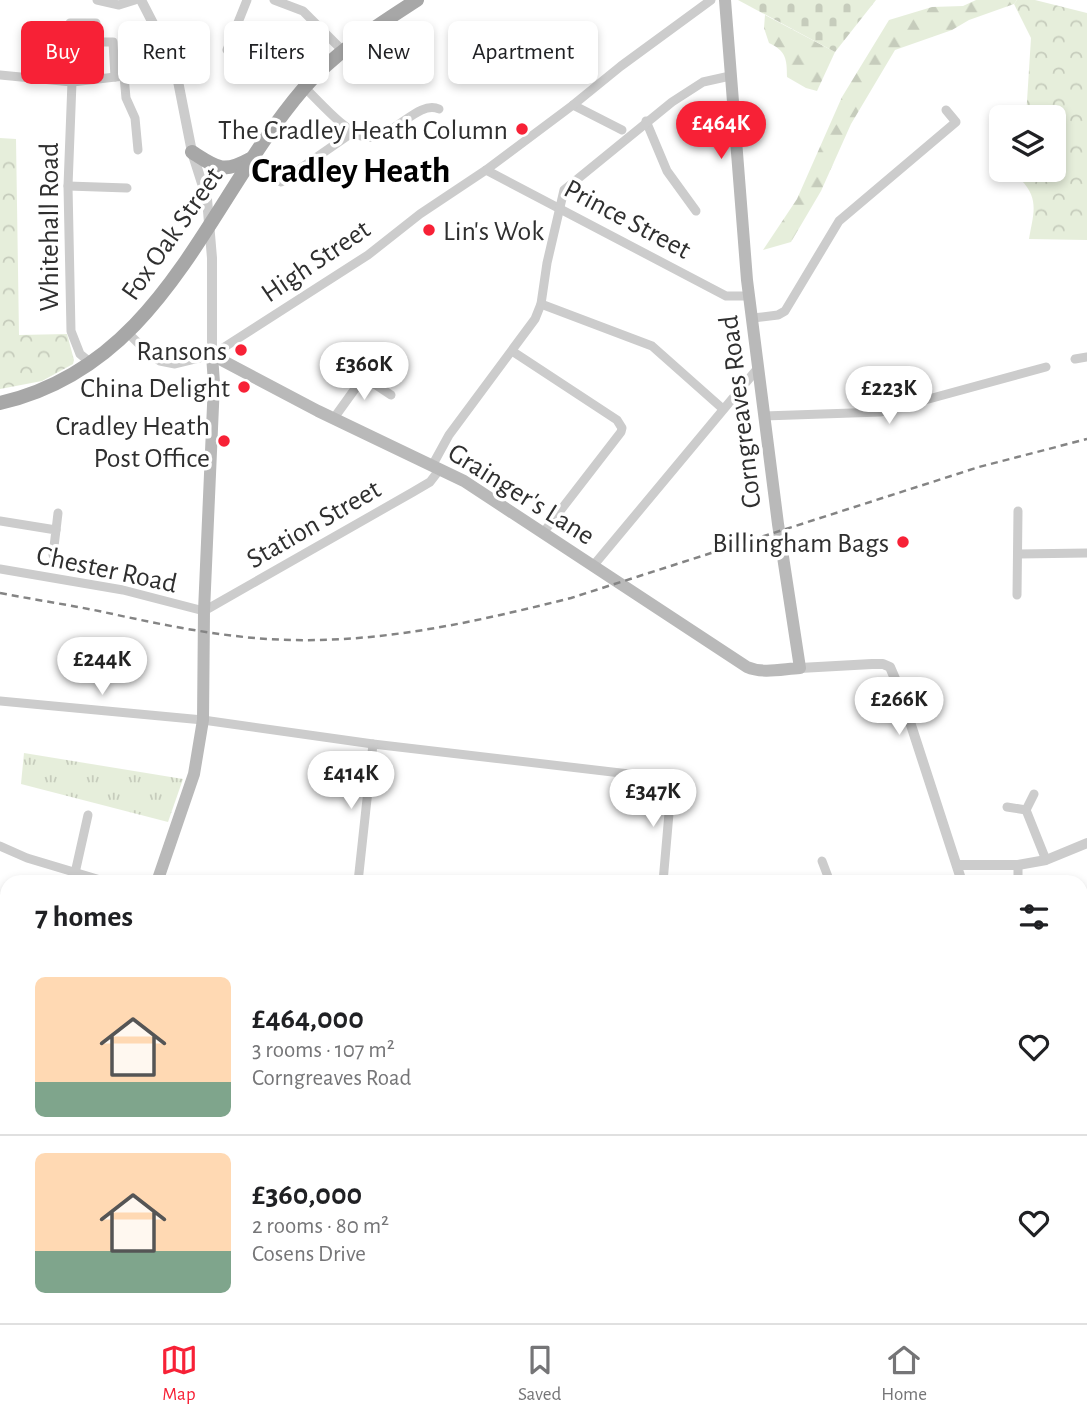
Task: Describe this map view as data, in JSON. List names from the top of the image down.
{
  "streets": {
    "main road": ["Fox Oak Street", "Corngreaves Road", "Grainger's Lane"],
    "street": [
      "Prince Street",
      "Whitehall Road",
      "High Street",
      "Station Street",
      "Chester Road"
    ]
  },
  "crossings": [
    ["Prince Street", "High Street"],
    ["Prince Street", "Corngreaves Road"],
    ["Whitehall Road", "Fox Oak Street"],
    ["Fox Oak Street", "High Street"],
    ["High Street", "Grainger's Lane"],
    ["Corngreaves Road", "Grainger's Lane"],
    ["Grainger's Lane", "Station Street"],
    ["Station Street", "Chester Road"]
  ],
  "districts": ["Cradley Heath"],
  "places": [
    "The Cradley Heath Column",
    "Lin's Wok",
    "Ransons",
    "China Delight",
    "Cradley Heath Post Office",
    "Billingham Bags"
  ],
  "page": {
    "chip": [
      "Buy",
      "Rent",
      "Filters",
      "New",
      "Apartment"
    ],
    "price": [
      "£464K",
      "£360K",
      "£223K",
      "£244K",
      "£266K",
      "£414K",
      "£347K"
    ],
    "heading": "7 homes",
    "list": [
      {
        "name": "£464,000",
        "note": "3 rooms · 107 m² · Corngreaves Road"
      },
      {
        "name": "£360,000",
        "note": "2 rooms · 80 m² · Cosens Drive"
      }
    ],
    "tabs": ["Map", "Saved", "Home"]
  }
}
